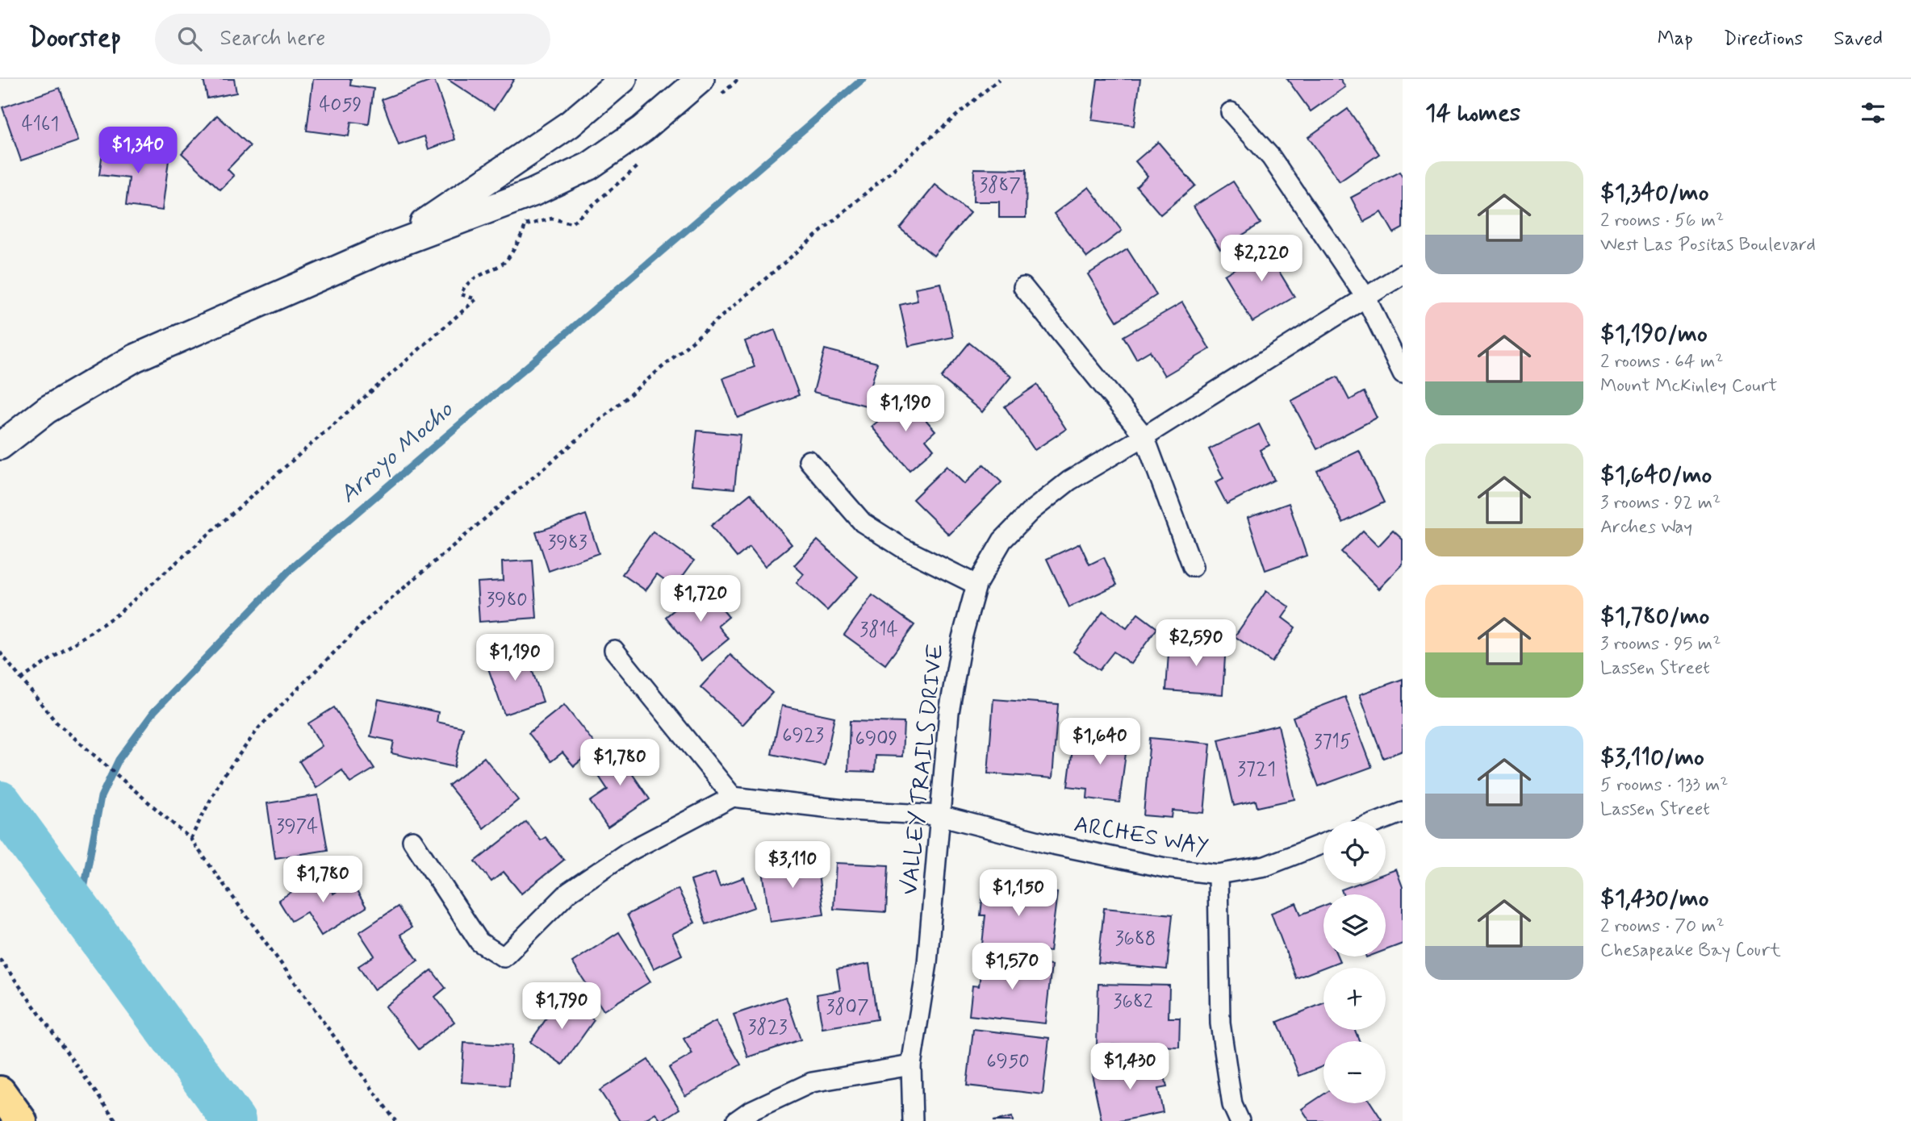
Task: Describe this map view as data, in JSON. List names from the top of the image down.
{
  "streets": {
    "street": ["VALLEY TRAILS DRIVE", "ARCHES WAY"]
  },
  "crossings": [
    ["VALLEY TRAILS DRIVE", "ARCHES WAY"]
  ],
  "water": ["Arroyo Mocho"],
  "house_numbers": [
    "4059",
    "4161",
    "3887",
    "3983",
    "3980",
    "3814",
    "6923",
    "6909",
    "3715",
    "3721",
    "3974",
    "3688",
    "3682",
    "3807",
    "3823",
    "6950"
  ],
  "page": {
    "header": "Doorstep",
    "search": "Search here",
    "nav": ["Map", "Directions", "Saved"],
    "heading": "14 homes",
    "price": [
      "$1,340",
      "$2,220",
      "$1,190",
      "$1,720",
      "$2,590",
      "$1,190",
      "$1,640",
      "$1,780",
      "$3,110",
      "$1,780",
      "$1,150",
      "$1,570",
      "$1,790",
      "$1,430"
    ],
    "list": [
      {
        "name": "$1,340/mo",
        "note": "2 rooms · 56 m² · West Las Positas Boulevard"
      },
      {
        "name": "$1,190/mo",
        "note": "2 rooms · 64 m² · Mount McKinley Court"
      },
      {
        "name": "$1,640/mo",
        "note": "3 rooms · 92 m² · Arches Way"
      },
      {
        "name": "$1,780/mo",
        "note": "3 rooms · 95 m² · Lassen Street"
      },
      {
        "name": "$3,110/mo",
        "note": "5 rooms · 133 m² · Lassen Street"
      },
      {
        "name": "$1,430/mo",
        "note": "2 rooms · 70 m² · Chesapeake Bay Court"
      }
    ],
    "map_buttons": ["+", "−"]
  }
}
